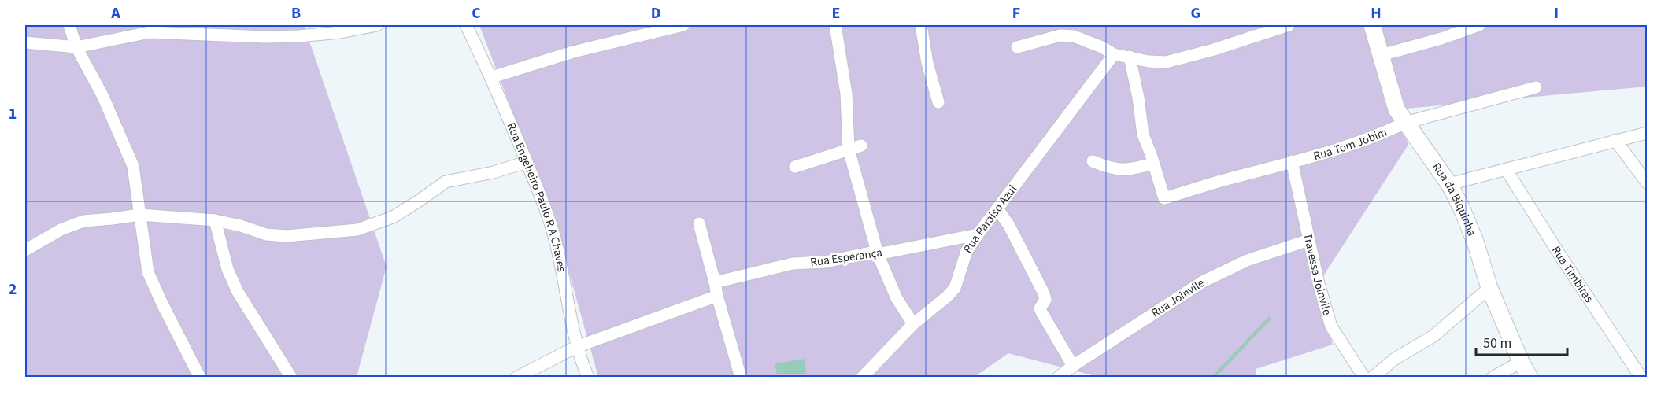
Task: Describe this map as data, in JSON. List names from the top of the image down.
{
  "streets": {
    "street": [
      "Rua Tom Jobim",
      "Rua Engeheiro Paulo R A Chaves",
      "Rua da Biquinha",
      "Rua Paraiso Azul",
      "Rua Esperança",
      "Travessa Joinvile",
      "Rua Timbiras",
      "Rua Joinvile"
    ]
  },
  "crossings": [
    ["Rua Tom Jobim", "Rua da Biquinha"],
    ["Rua Tom Jobim", "Travessa Joinvile"],
    ["Rua Paraiso Azul", "Rua Esperança"],
    ["Travessa Joinvile", "Rua Joinvile"]
  ],
  "scale_bar": "50 m",
  "grid": {
    "columns": [
      "A",
      "B",
      "C",
      "D",
      "E",
      "F",
      "G",
      "H",
      "I"
    ],
    "rows": ["1", "2"]
  }
}
